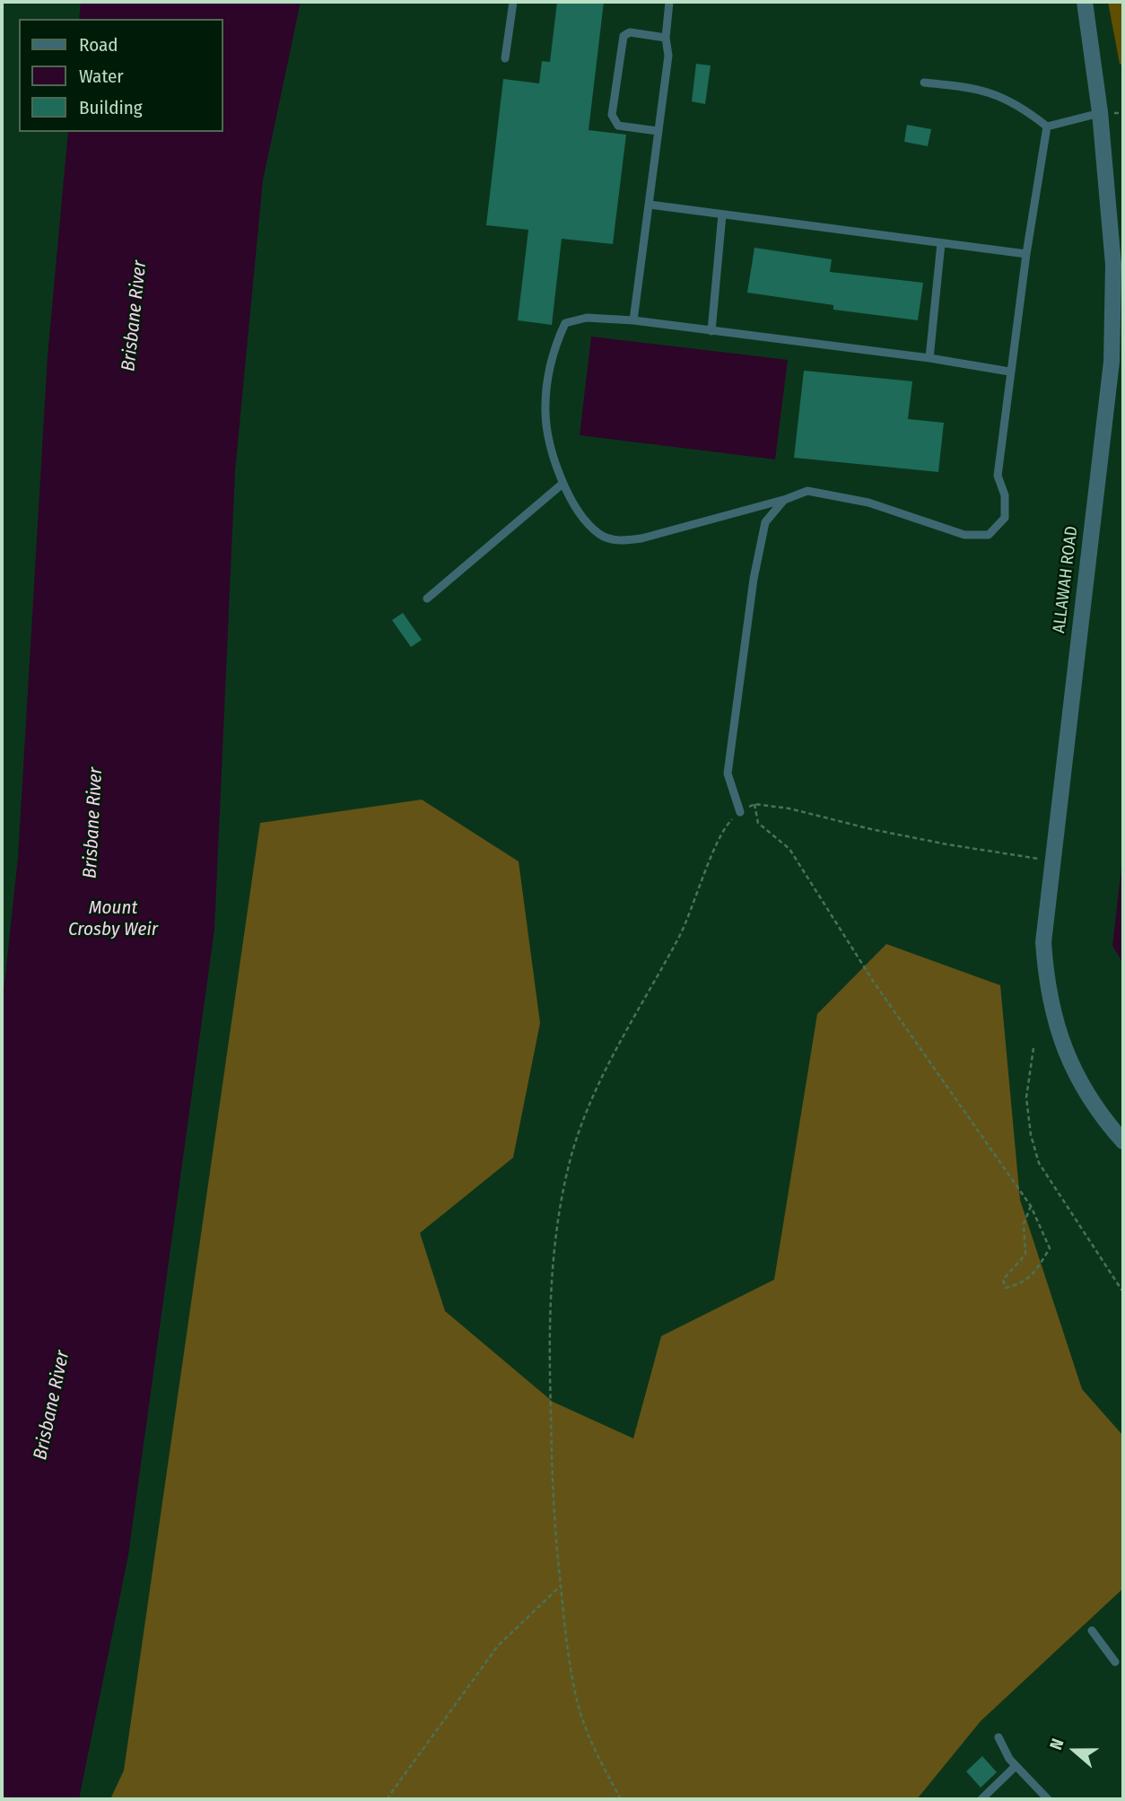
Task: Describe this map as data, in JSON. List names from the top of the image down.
{
  "streets": {
    "street": ["ALLAWAH ROAD"]
  },
  "water": ["Brisbane River", "Mount Crosby Weir"],
  "legend": ["Road", "Water", "Building"],
  "north": "left"
}
